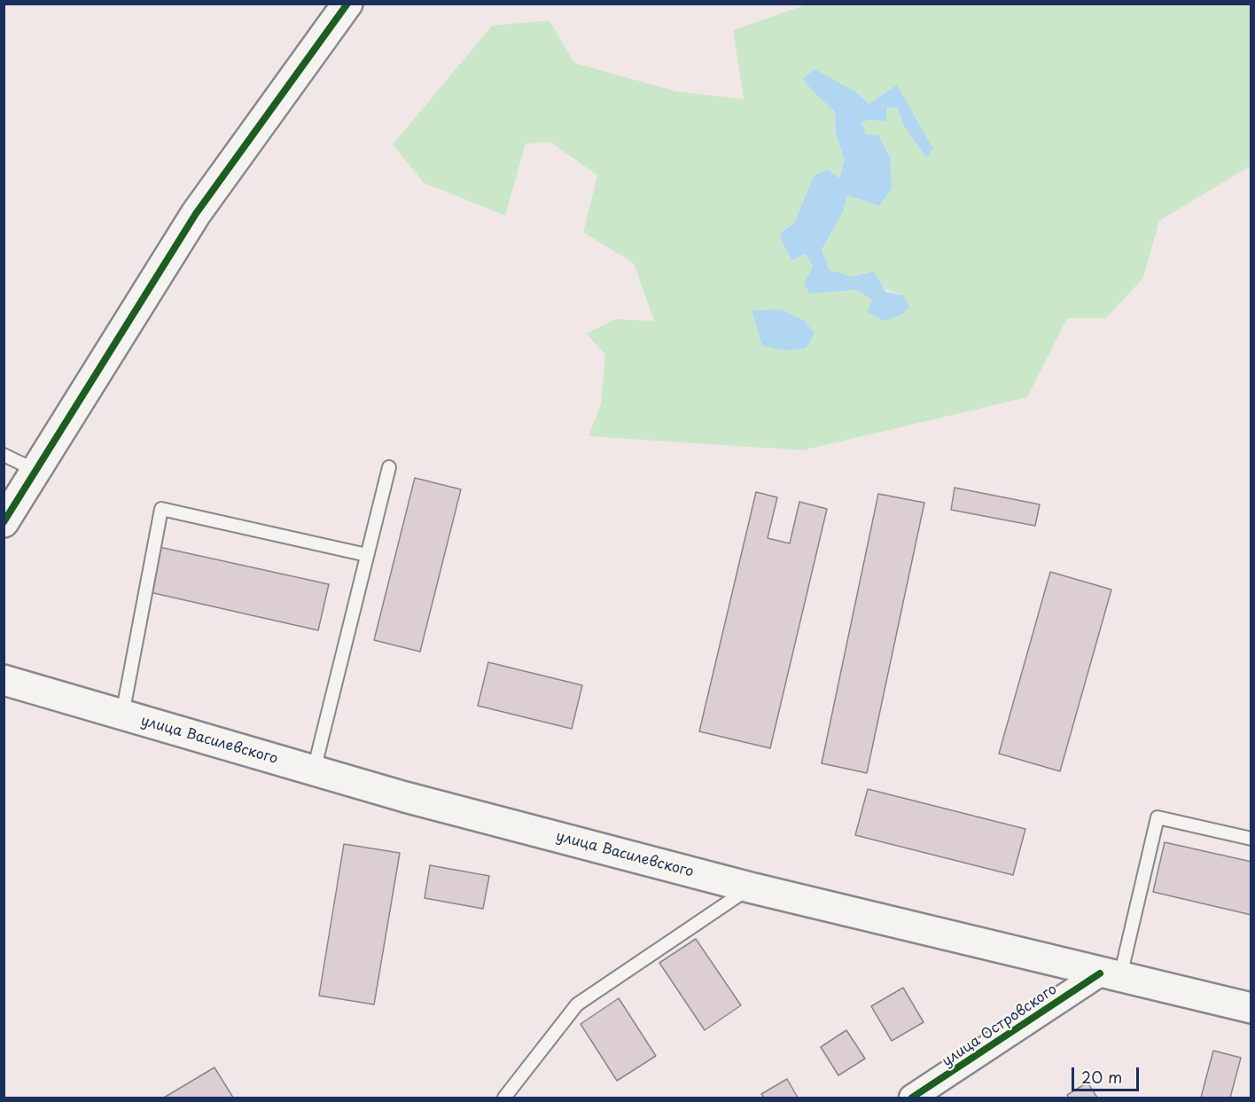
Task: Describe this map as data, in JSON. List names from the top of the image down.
{
  "streets": {
    "main road": ["улица Василевского"],
    "street": ["улица Островского"]
  },
  "crossings": [
    ["улица Василевского", "улица Островского"]
  ],
  "scale_bar": "20 m"
}
